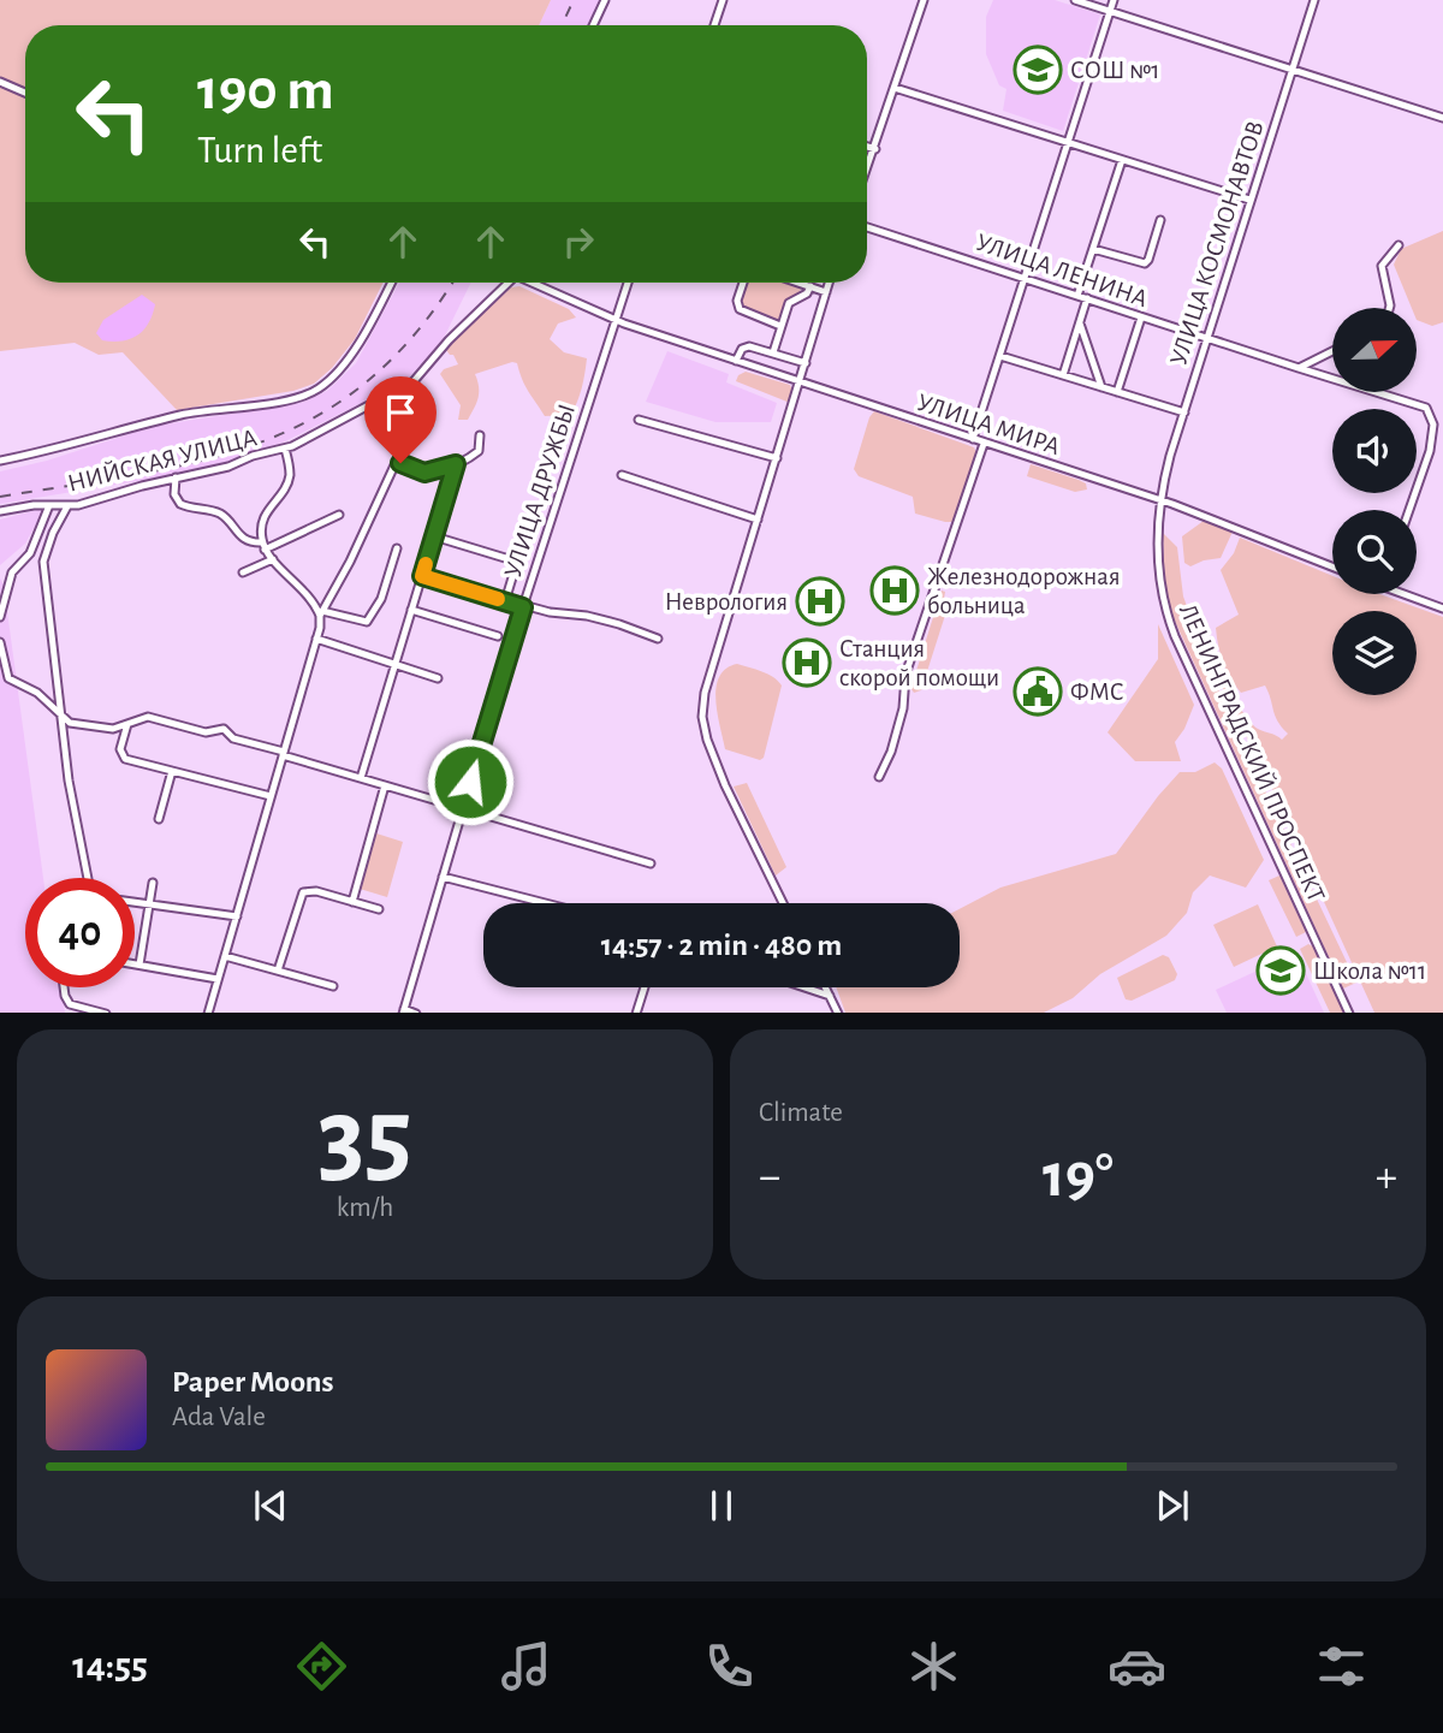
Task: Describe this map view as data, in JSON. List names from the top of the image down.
{
  "streets": {
    "street": [
      "УЛИЦА КОСМОНАВТОВ",
      "УЛИЦА ЛЕНИНА",
      "УЛИЦА МИРА",
      "НИЙСКАЯ УЛИЦА",
      "УЛИЦА ДРУЖБЫ",
      "ЛЕНИНГРАДСКИЙ ПРОСПЕКТ"
    ]
  },
  "crossings": [
    ["УЛИЦА КОСМОНАВТОВ", "УЛИЦА ЛЕНИНА"],
    ["УЛИЦА КОСМОНАВТОВ", "УЛИЦА МИРА"],
    ["УЛИЦА КОСМОНАВТОВ", "ЛЕНИНГРАДСКИЙ ПРОСПЕКТ"],
    ["УЛИЦА МИРА", "УЛИЦА ДРУЖБЫ"],
    ["УЛИЦА МИРА", "ЛЕНИНГРАДСКИЙ ПРОСПЕКТ"]
  ],
  "places": {
    "school or university": ["СОШ №1", "Школа №11"],
    "hospital": ["Железнодорожная больница", "Неврология", "Станция скорой помощи"],
    "public building": ["ФМС"]
  },
  "north": "right",
  "page": {
    "turn": ["190 m", "Turn left"],
    "limit": "40",
    "trip": "14:57 · 2 min · 480 m",
    "tile": [
      ["35", "km/h"],
      "Climate"
    ],
    "heat": ["−", "19°", "+"],
    "song": ["Paper Moons", "Ada Vale"],
    "tabs": "14:55"
  }
}
